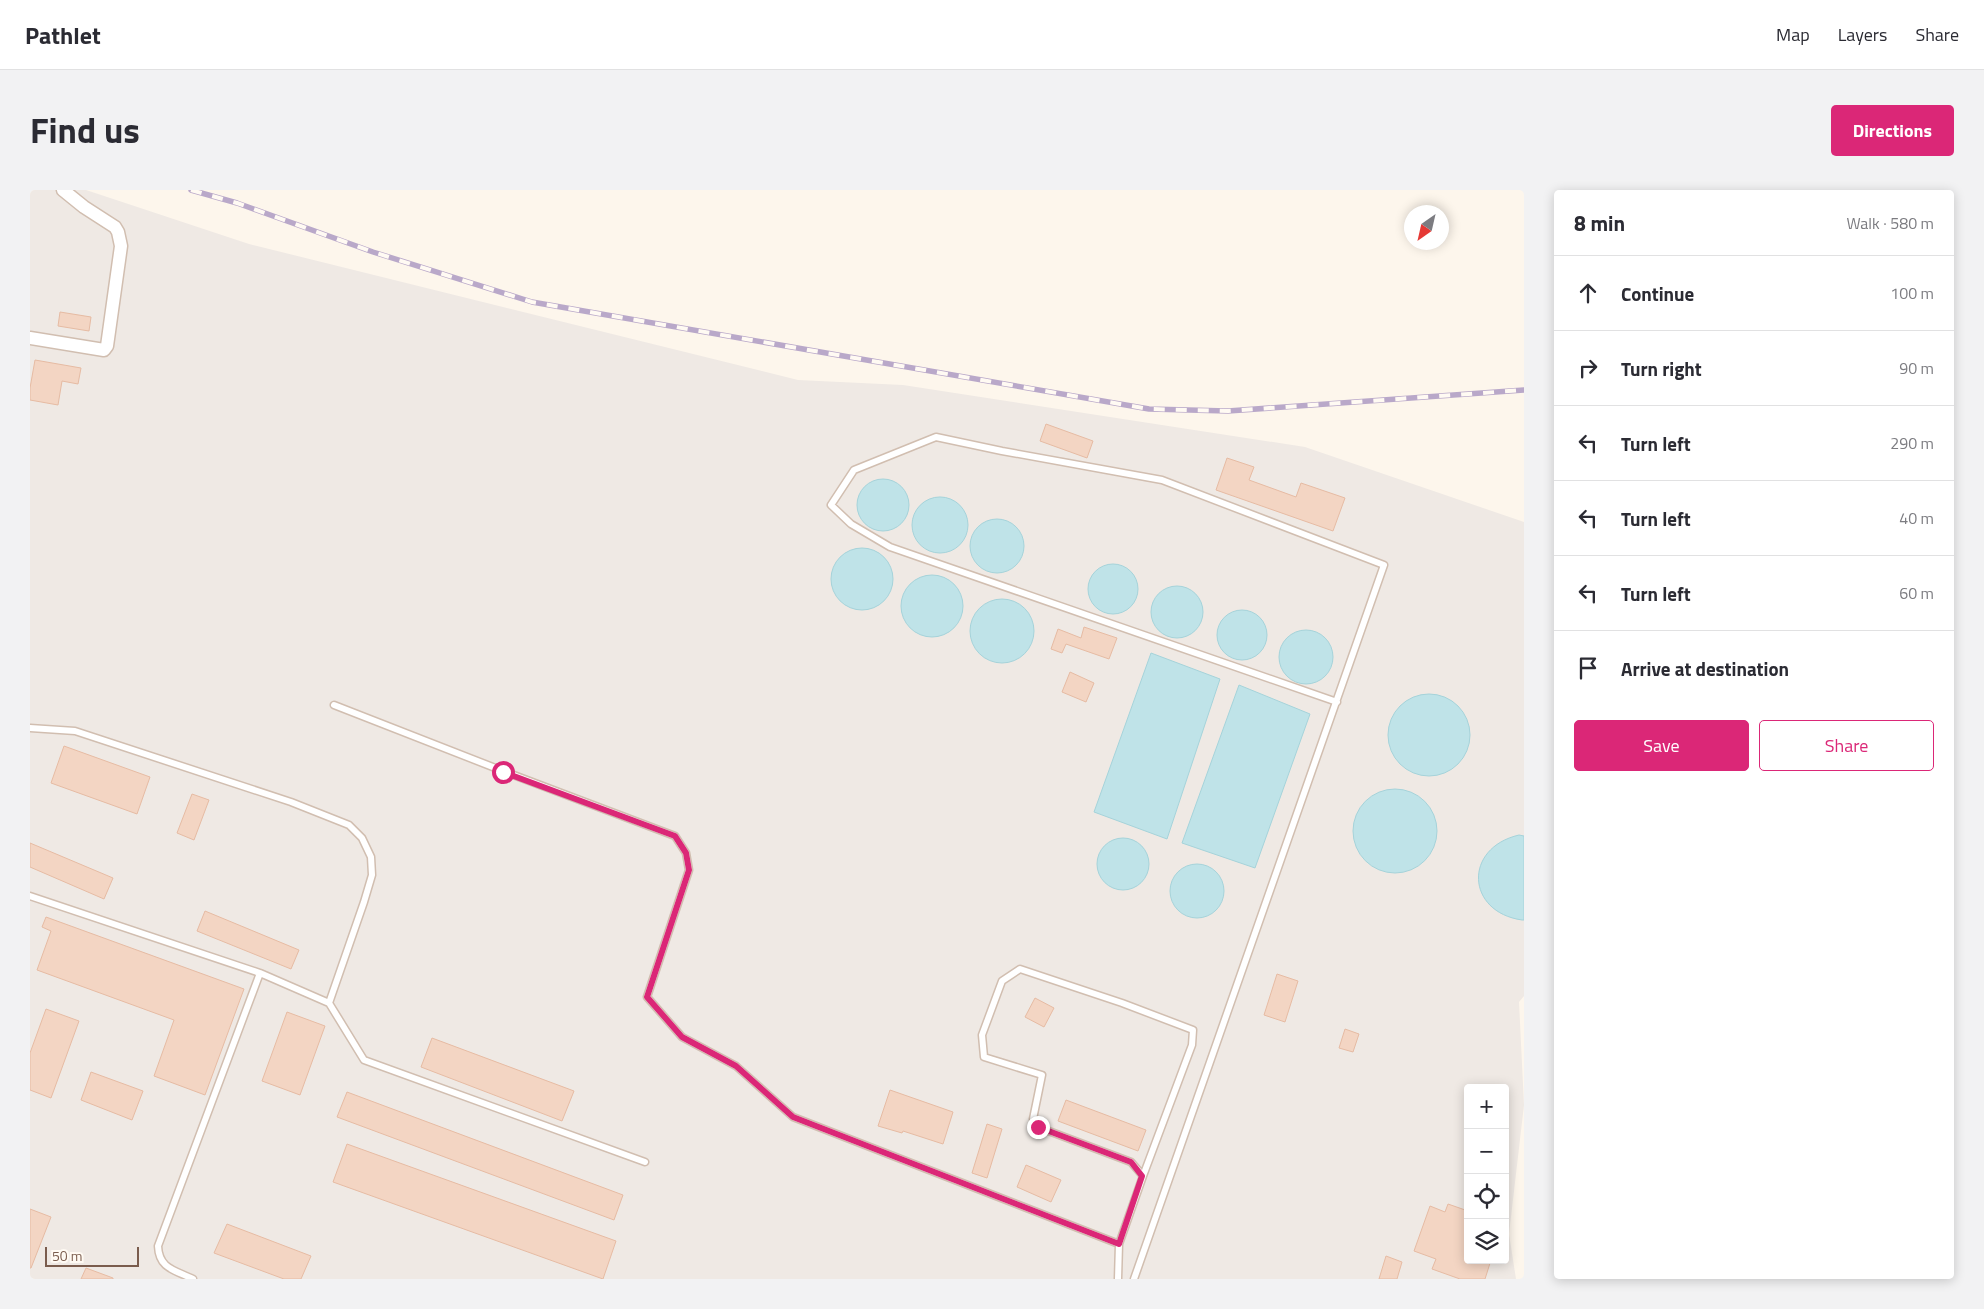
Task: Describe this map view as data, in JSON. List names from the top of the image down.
{
  "scale_bar": "50 m",
  "north": "bottom left",
  "page": {
    "header": "Pathlet",
    "nav": ["Map", "Layers", "Share"],
    "title": "Find us",
    "buttons": [
      "Directions",
      ["Save", "Share"]
    ],
    "heading": ["8 min", "Walk · 580 m"],
    "list": [
      ["Continue", "100 m"],
      ["Turn right", "90 m"],
      ["Turn left", "290 m"],
      ["Turn left", "40 m"],
      ["Turn left", "60 m"],
      "Arrive at destination"
    ],
    "map_buttons": ["+", "−"],
    "scale": "50 m"
  }
}
